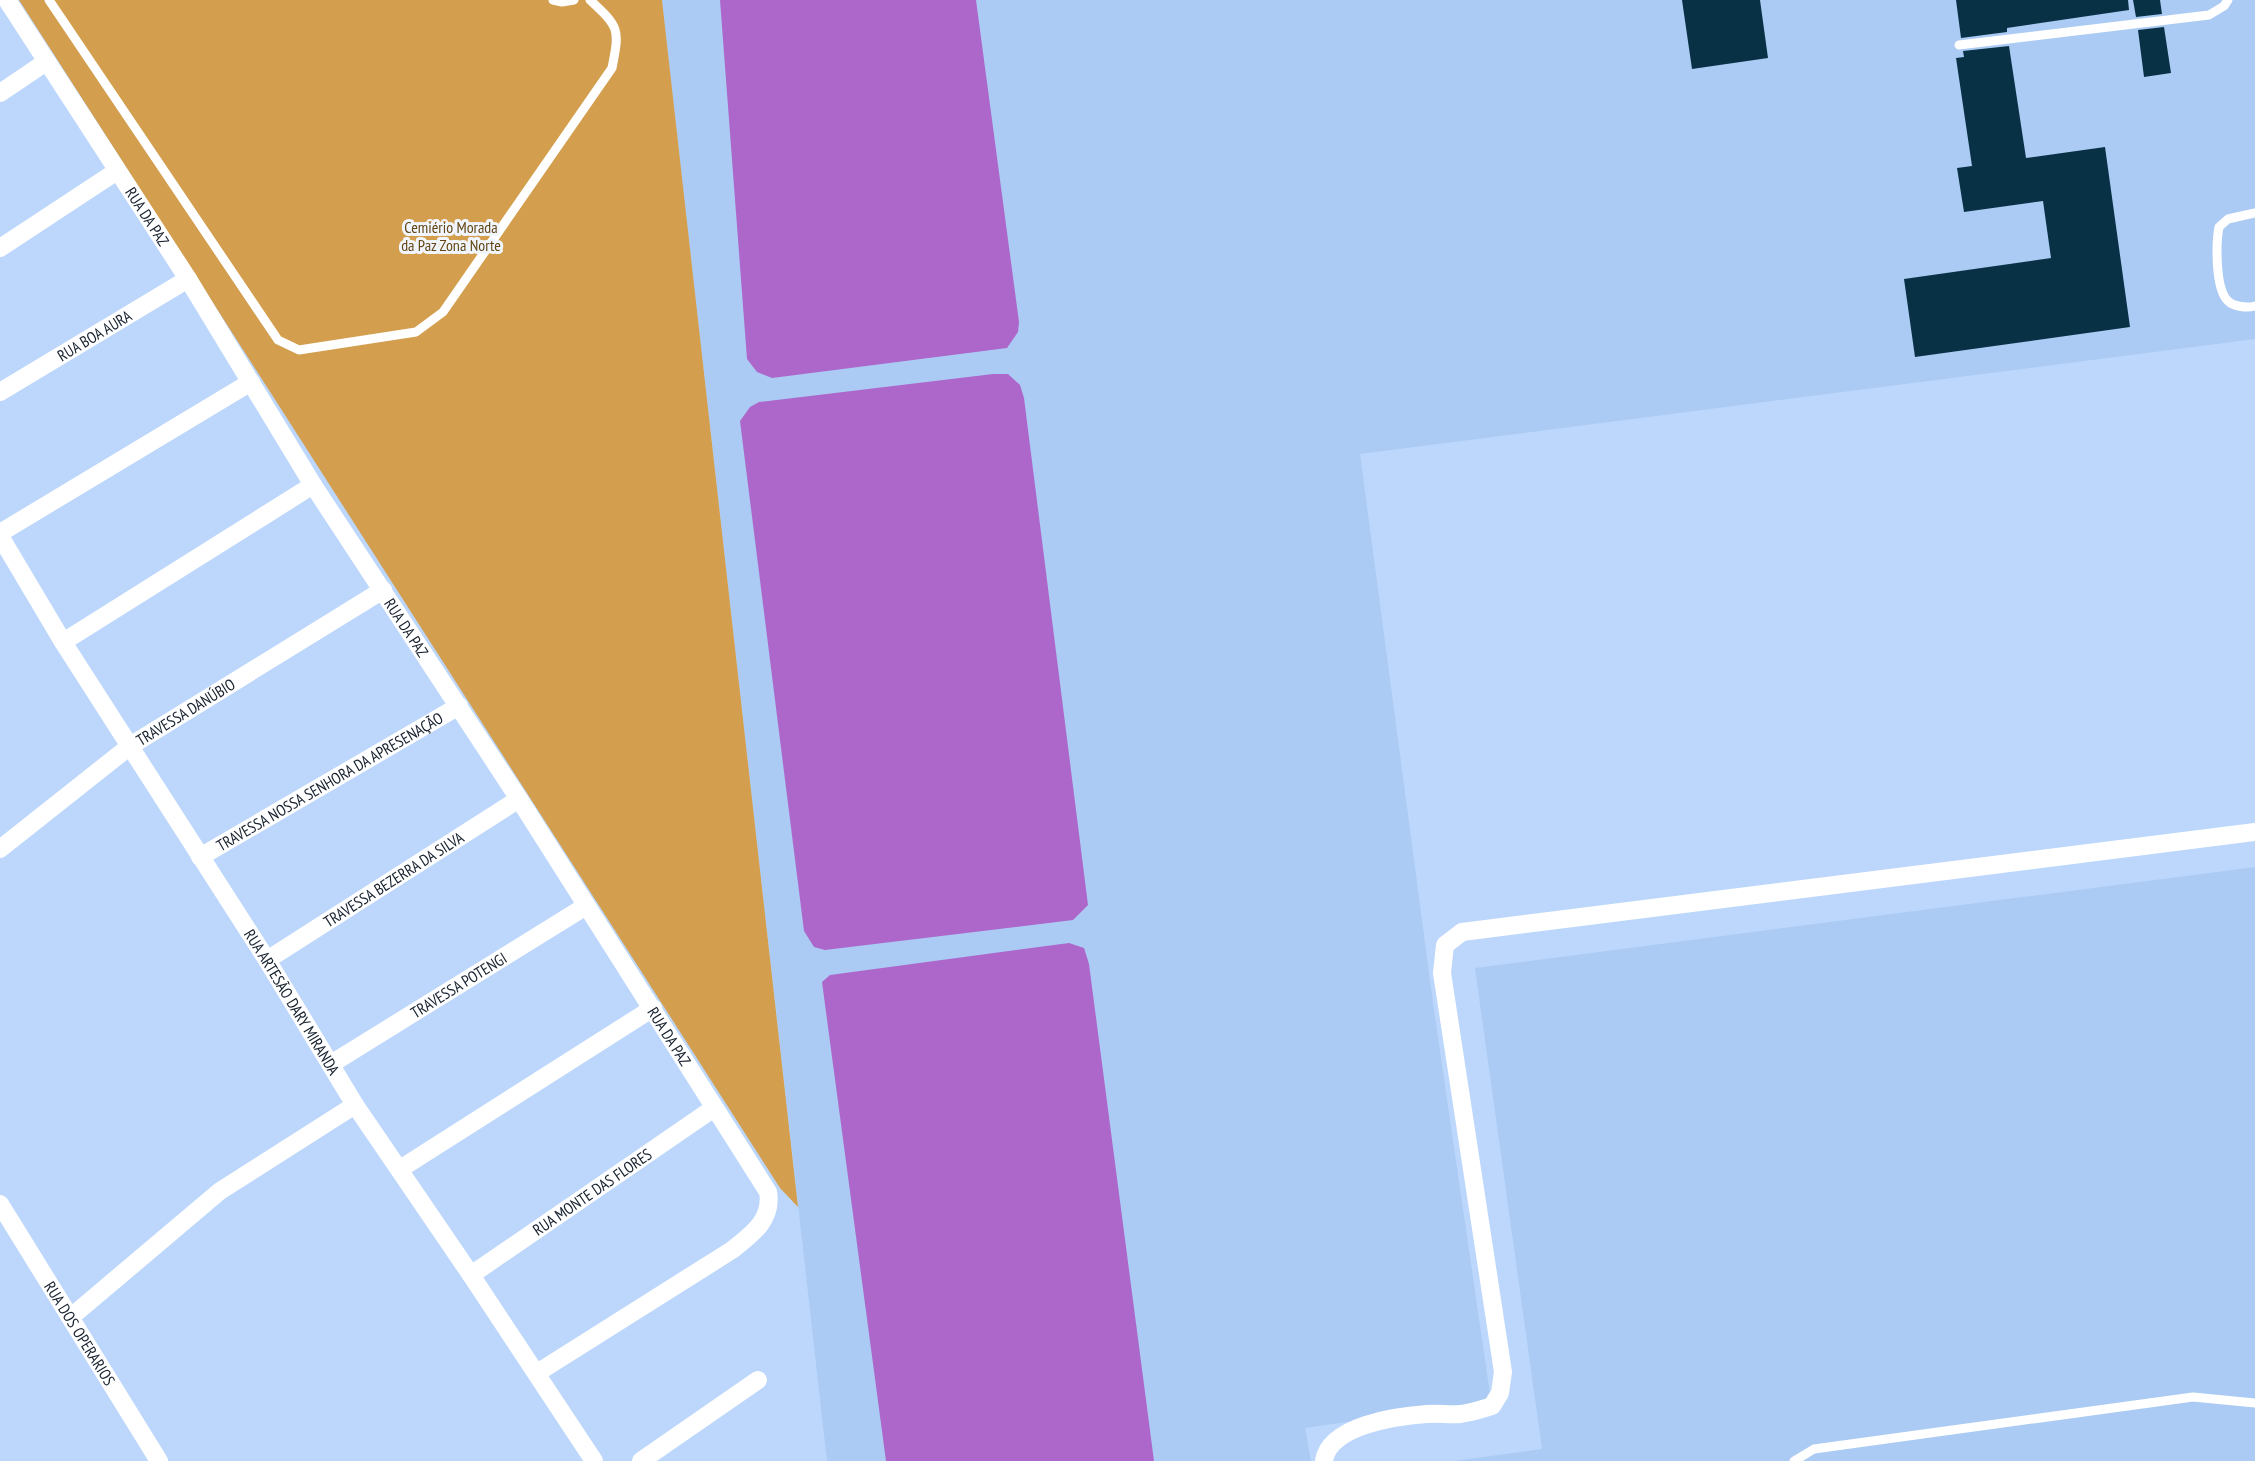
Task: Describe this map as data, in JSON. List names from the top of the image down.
{
  "streets": {
    "street": [
      "RUA DA PAZ",
      "RUA BOA AURA",
      "TRAVESSA DANÚBIO",
      "TRAVESSA NOSSA SENHORA DA APRESENAÇÃO",
      "TRAVESSA BEZERRA DA SILVA",
      "TRAVESSA POTENGI",
      "RUA ARTESÃO DARY MIRANDA",
      "RUA MONTE DAS FLORES",
      "RUA DOS OPERARIOS"
    ]
  },
  "crossings": [
    ["RUA DA PAZ", "RUA BOA AURA"],
    ["RUA DA PAZ", "TRAVESSA DANÚBIO"],
    ["RUA DA PAZ", "TRAVESSA NOSSA SENHORA DA APRESENAÇÃO"],
    ["RUA DA PAZ", "TRAVESSA BEZERRA DA SILVA"],
    ["RUA DA PAZ", "TRAVESSA POTENGI"],
    ["RUA DA PAZ", "RUA ARTESÃO DARY MIRANDA"],
    ["RUA DA PAZ", "RUA MONTE DAS FLORES"],
    ["TRAVESSA DANÚBIO", "RUA ARTESÃO DARY MIRANDA"],
    ["TRAVESSA NOSSA SENHORA DA APRESENAÇÃO", "RUA ARTESÃO DARY MIRANDA"],
    ["TRAVESSA BEZERRA DA SILVA", "RUA ARTESÃO DARY MIRANDA"],
    ["TRAVESSA POTENGI", "RUA ARTESÃO DARY MIRANDA"],
    ["RUA ARTESÃO DARY MIRANDA", "RUA MONTE DAS FLORES"]
  ],
  "parks": ["Cemiério Morada da Paz Zona Norte"]
}
